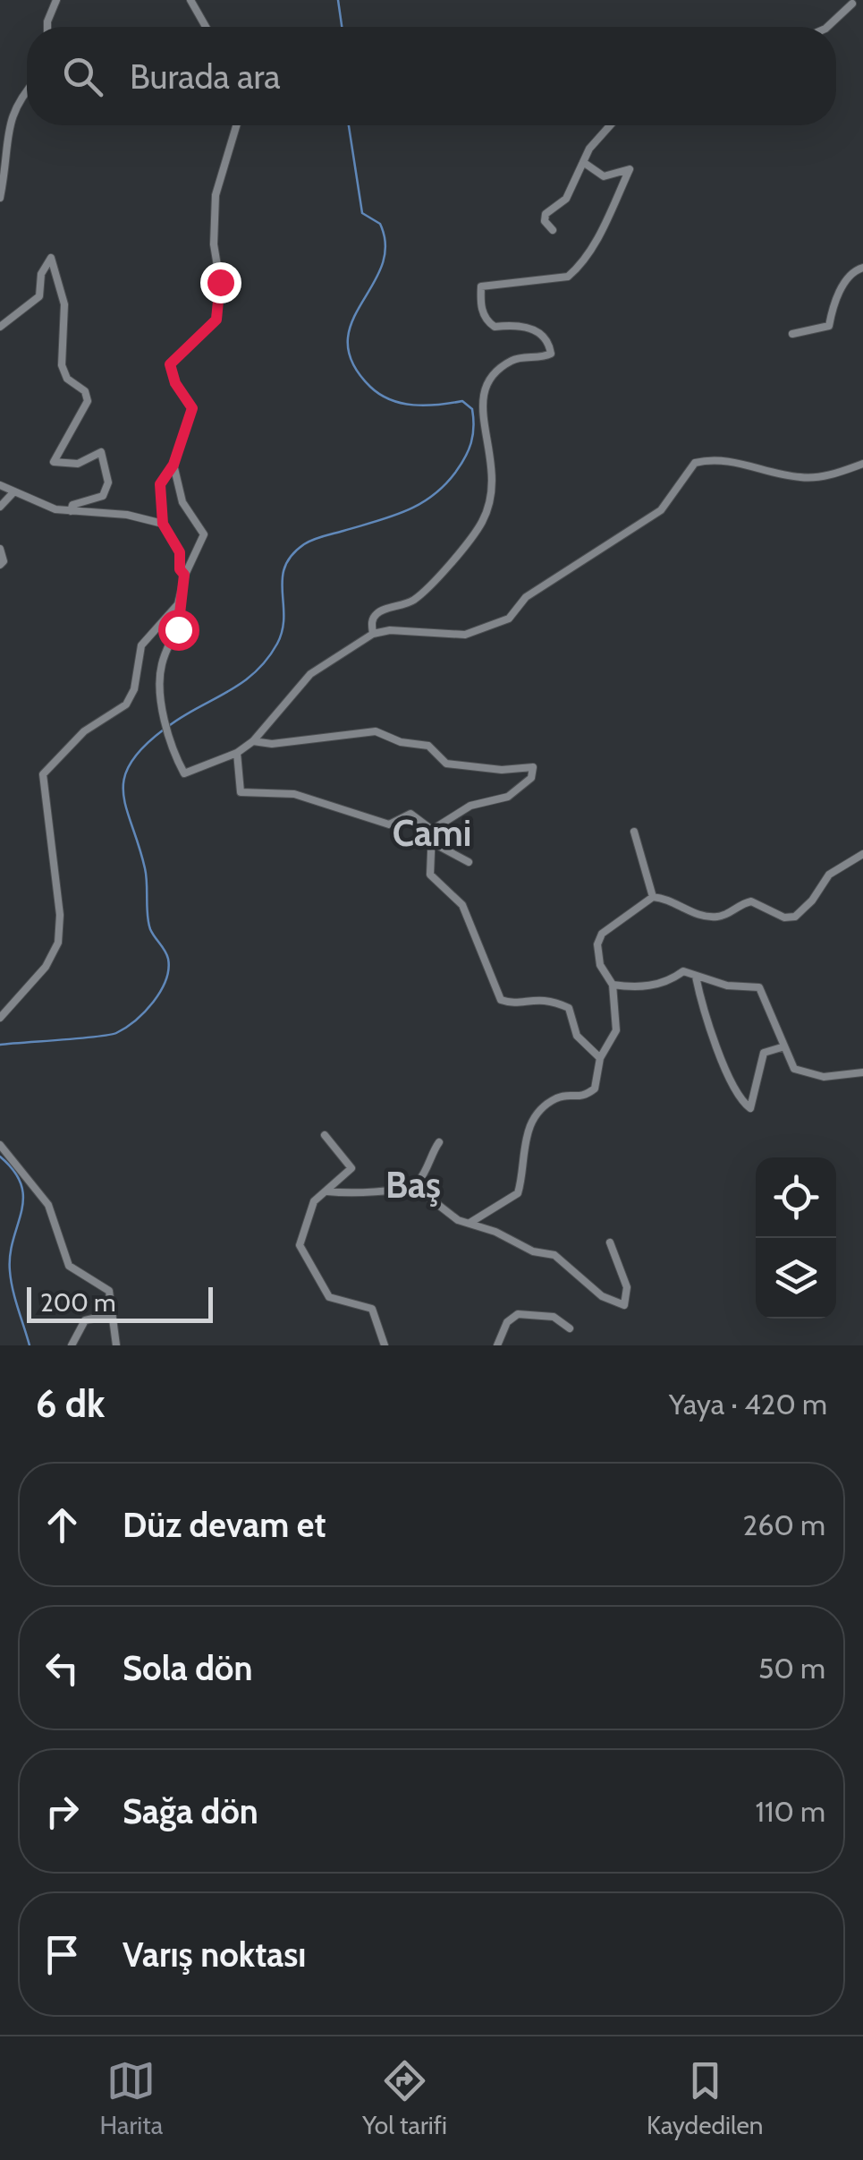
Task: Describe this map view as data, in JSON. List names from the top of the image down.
{
  "districts": ["Cami", "Baş"],
  "scale_bar": "200 m",
  "page": {
    "search": "Burada ara",
    "scale": "200 m",
    "heading": ["6 dk", "Yaya · 420 m"],
    "list": [
      ["Düz devam et", "260 m"],
      ["Sola dön", "50 m"],
      ["Sağa dön", "110 m"],
      "Varış noktası"
    ],
    "nav": ["Harita", "Yol tarifi", "Kaydedilen"]
  }
}
